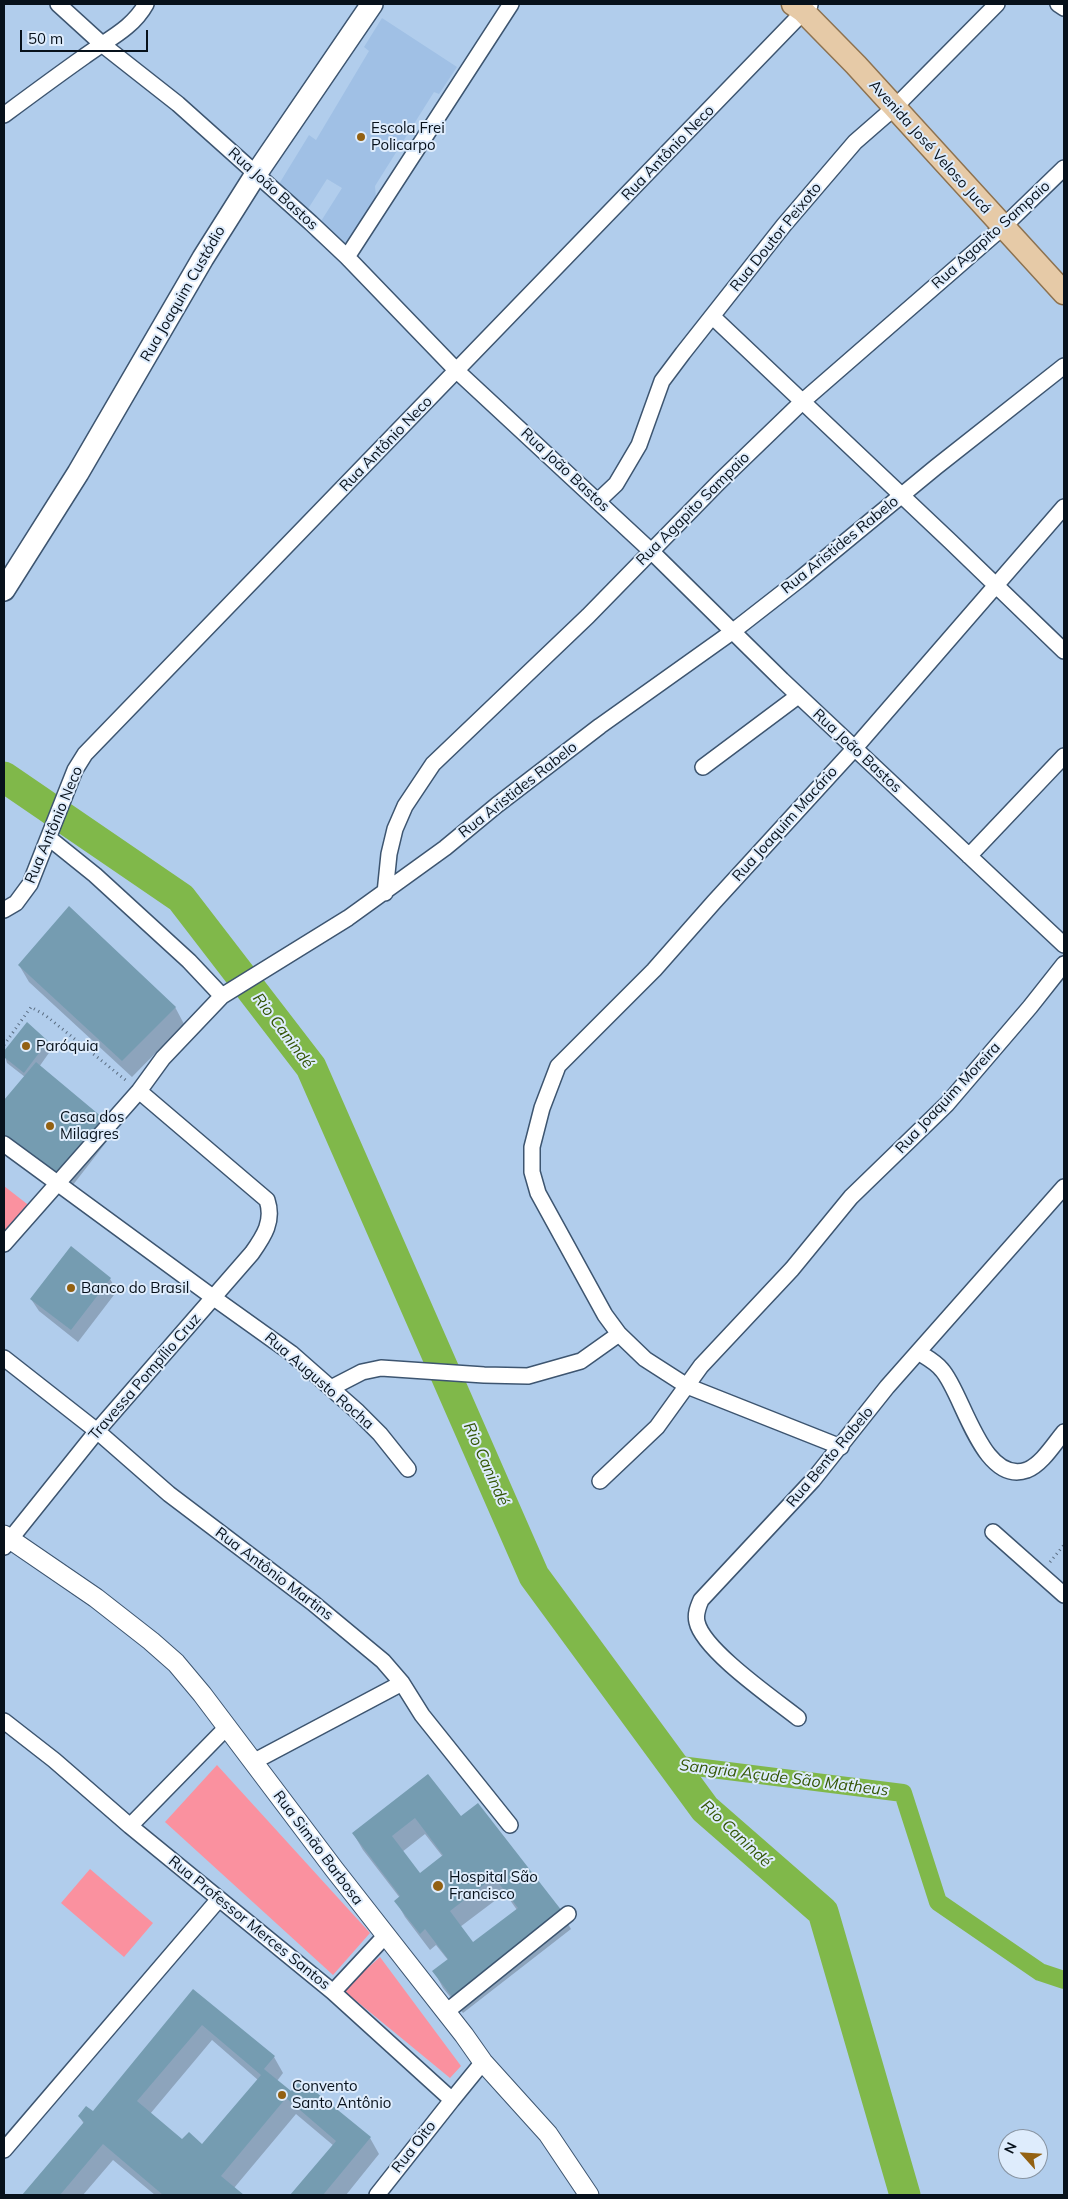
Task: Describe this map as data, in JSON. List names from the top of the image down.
{
  "streets": {
    "main road": ["Avenida José Veloso Jucá", "Rua Joaquim Custódio"],
    "street": [
      "Rua Antônio Neco",
      "Rua João Bastos",
      "Rua Agapito Sampaio",
      "Rua Doutor Peixoto",
      "Rua Aristides Rabelo",
      "Rua Joaquim Macário",
      "Rua Joaquim Moreira",
      "Travessa Pompílio Cruz",
      "Rua Augusto Rocha",
      "Rua Bento Rabelo",
      "Rua Antônio Martins",
      "Rua Simão Barbosa",
      "Rua Professor Merces Santos",
      "Rua Oito"
    ]
  },
  "crossings": [
    ["Avenida José Veloso Jucá", "Rua Antônio Neco"],
    ["Avenida José Veloso Jucá", "Rua Agapito Sampaio"],
    ["Avenida José Veloso Jucá", "Rua Doutor Peixoto"],
    ["Rua Antônio Neco", "Rua João Bastos"],
    ["Rua João Bastos", "Rua Agapito Sampaio"],
    ["Rua João Bastos", "Rua Doutor Peixoto"],
    ["Rua João Bastos", "Rua Joaquim Custódio"],
    ["Rua João Bastos", "Rua Aristides Rabelo"],
    ["Rua João Bastos", "Rua Joaquim Macário"],
    ["Rua Agapito Sampaio", "Rua Aristides Rabelo"],
    ["Rua Aristides Rabelo", "Travessa Pompílio Cruz"],
    ["Rua Aristides Rabelo", "Rua Augusto Rocha"],
    ["Travessa Pompílio Cruz", "Rua Augusto Rocha"],
    ["Travessa Pompílio Cruz", "Rua Antônio Martins"],
    ["Travessa Pompílio Cruz", "Rua Simão Barbosa"],
    ["Rua Professor Merces Santos", "Rua Oito"]
  ],
  "water": ["Rio Canindé", "Sangria Açude São Matheus"],
  "places": [
    "Escola Frei Policarpo",
    "Paróquia",
    "Casa dos Milagres",
    "Banco do Brasil",
    "Hospital São Francisco",
    "Convento Santo Antônio"
  ],
  "scale_bar": "50 m",
  "north": "top left"
}
